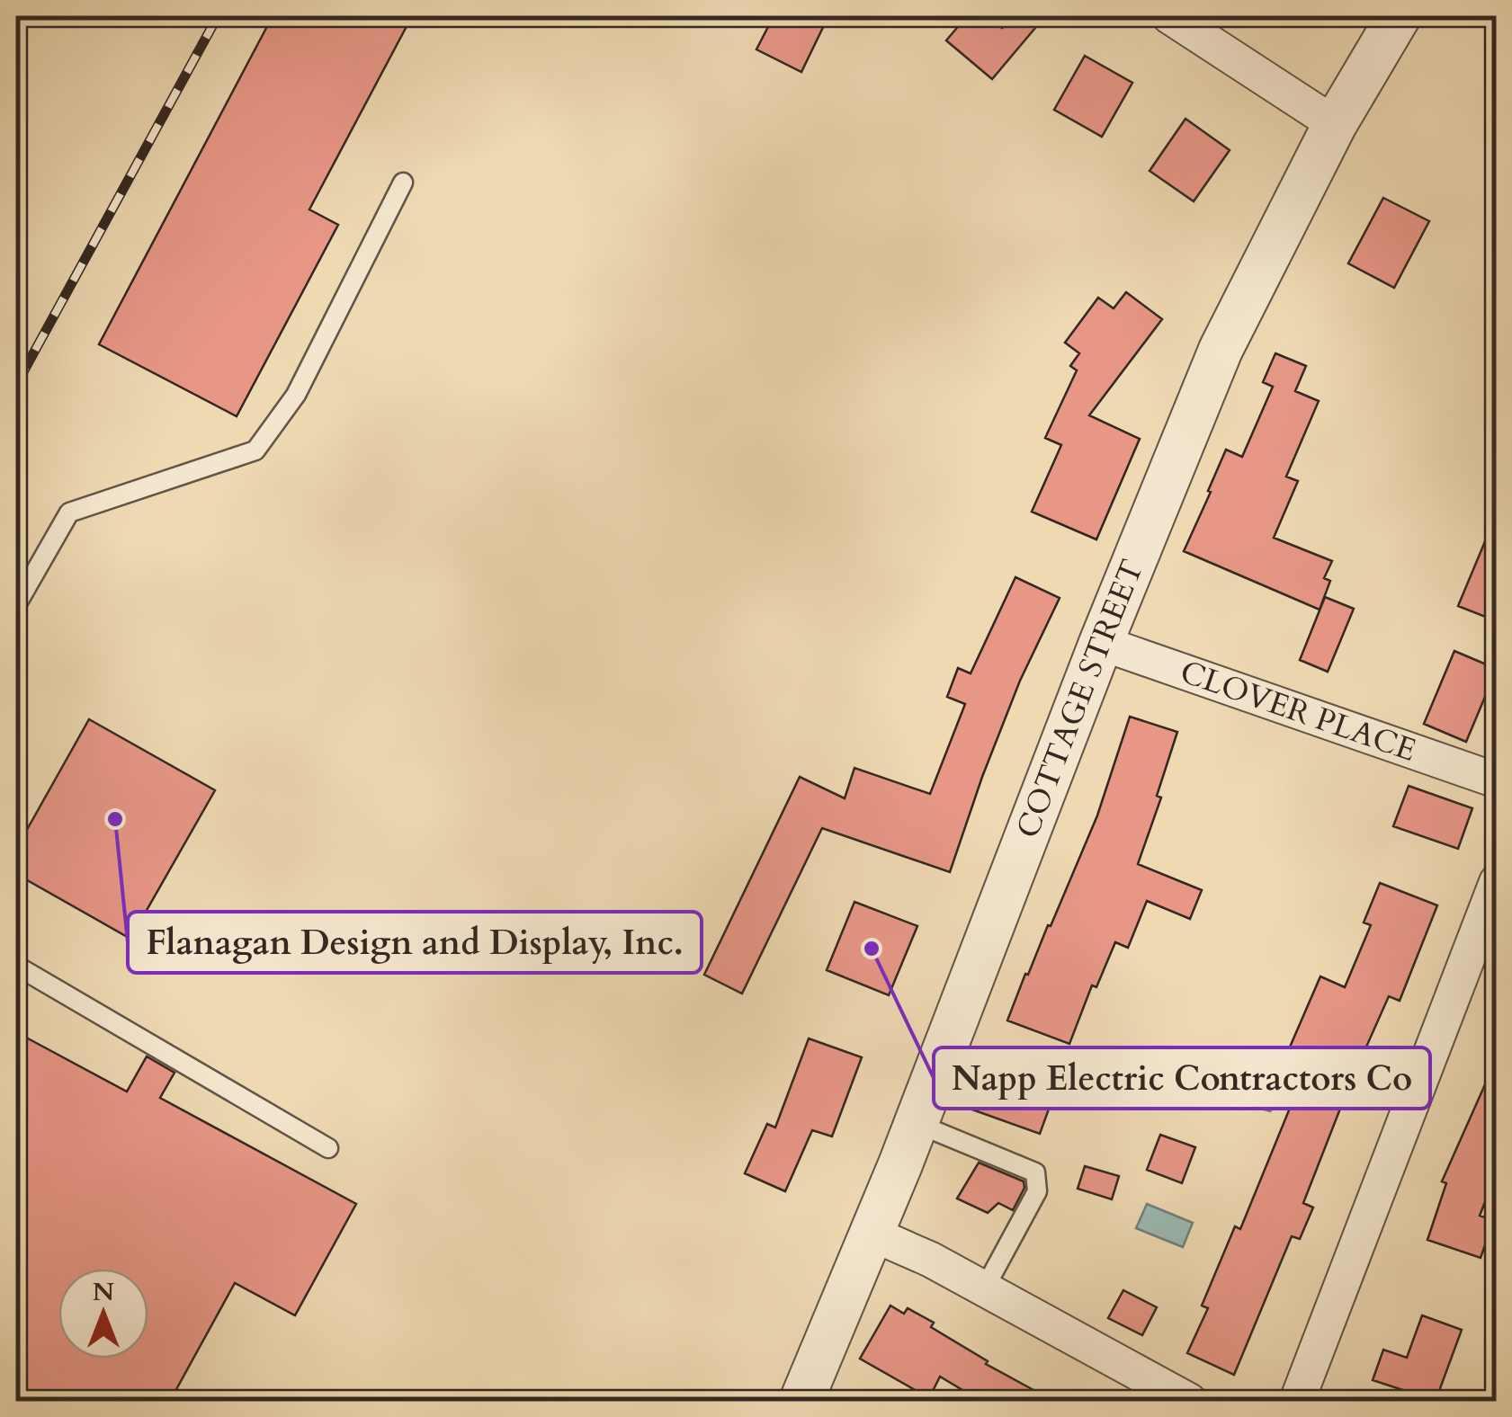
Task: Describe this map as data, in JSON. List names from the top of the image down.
{
  "streets": {
    "street": ["COTTAGE STREET", "CLOVER PLACE"]
  },
  "crossings": [
    ["COTTAGE STREET", "CLOVER PLACE"]
  ],
  "places": ["Flanagan Design and Display, Inc.", "Napp Electric Contractors Co"],
  "north": "top"
}
